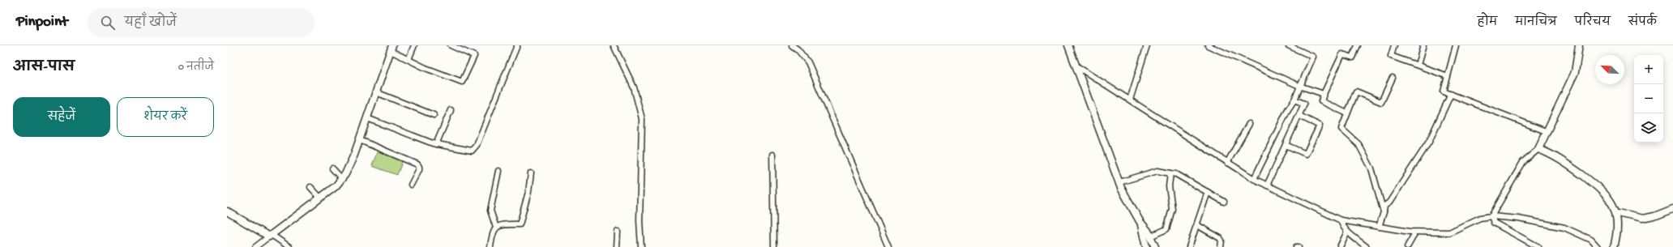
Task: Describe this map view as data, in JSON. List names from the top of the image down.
{
  "north": "top left",
  "page": {
    "header": "Pinpoint",
    "search": "यहाँ खोजें",
    "nav": [
      "होम",
      "मानचित्र",
      "परिचय",
      "संपर्क"
    ],
    "heading": ["आस-पास", "0 नतीजे"],
    "map_buttons": ["+", "−"],
    "buttons": ["सहेजें", "शेयर करें"]
  }
}
